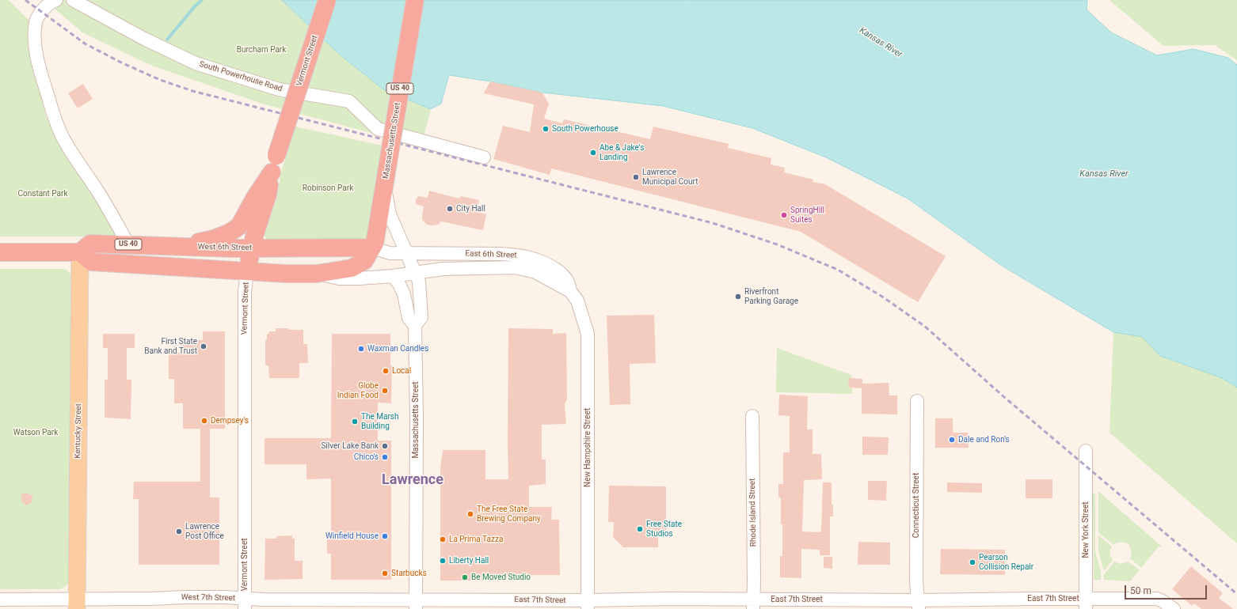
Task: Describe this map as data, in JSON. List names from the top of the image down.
{
  "streets": {
    "highway": [
      "Vermont Street",
      "US 40",
      "Massachusetts Street",
      "West 6th Street"
    ],
    "main road": ["Kentucky Street"],
    "street": [
      "South Powerhouse Road",
      "East 6th Street",
      "New Hampshire Street",
      "Connecticut Street",
      "Rhode Island Street",
      "New York Street",
      "West 7th Street",
      "East 7th Street"
    ]
  },
  "crossings": [
    ["Vermont Street", "US 40"],
    ["Vermont Street", "West 6th Street"],
    ["Vermont Street", "West 7th Street"],
    ["US 40", "Massachusetts Street"],
    ["US 40", "West 6th Street"],
    ["US 40", "Kentucky Street"],
    ["Massachusetts Street", "West 6th Street"],
    ["Massachusetts Street", "East 6th Street"],
    ["Massachusetts Street", "West 7th Street"],
    ["Massachusetts Street", "East 7th Street"],
    ["West 6th Street", "East 6th Street"],
    ["West 6th Street", "Kentucky Street"],
    ["East 6th Street", "New Hampshire Street"],
    ["Kentucky Street", "West 7th Street"],
    ["New Hampshire Street", "East 7th Street"],
    ["Connecticut Street", "East 7th Street"],
    ["Rhode Island Street", "East 7th Street"],
    ["New York Street", "East 7th Street"],
    ["West 7th Street", "East 7th Street"]
  ],
  "districts": ["Lawrence"],
  "water": ["Kansas River"],
  "parks": [
    "Burcham Park",
    "Robinson Park",
    "Constant Park",
    "Watson Park"
  ],
  "places": [
    "South Powerhouse",
    "Abe & Jake's Landing",
    "Lawrence Municipal Court",
    "City Hall",
    "SpringHill Suites",
    "Riverfront Parking Garage",
    "First State Bank and Trust",
    "Waxman Candles",
    "Local",
    "Globe Indian Food",
    "Dempsey's",
    "The Marsh Building",
    "Dale and Ron's",
    "Silver Lake Bank",
    "Chico's",
    "The Free State Brewing Company",
    "Free State Studios",
    "Lawrence Post Office",
    "Winfield House",
    "La Prima Tazza",
    "Liberty Hall",
    "Pearson Collision Repair",
    "Starbucks",
    "Be Moved Studio"
  ],
  "scale_bar": "50 m"
}
